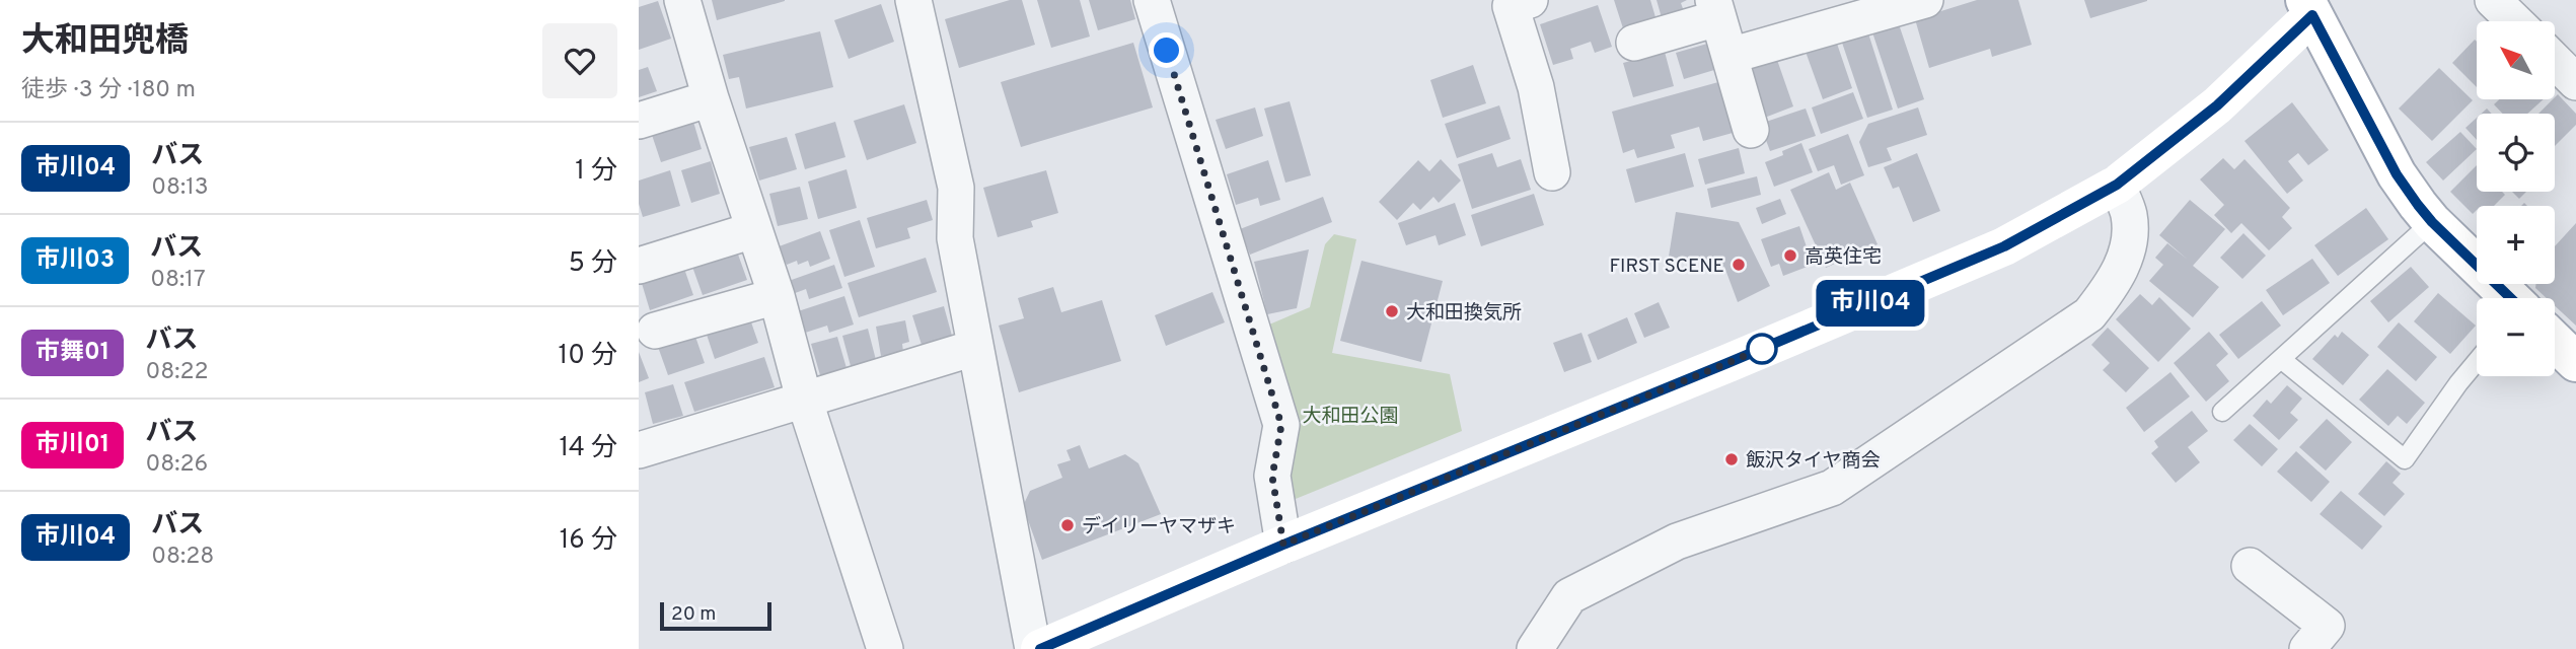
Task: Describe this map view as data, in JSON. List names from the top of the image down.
{
  "parks": ["大和田公園"],
  "places": [
    "高英住宅",
    "FIRST SCENE",
    "大和田換気所",
    "飯沢タイヤ商会",
    "デイリーヤマザキ"
  ],
  "lines": ["bus line 市川04"],
  "scale_bar": "20 m",
  "north": "top left",
  "page": {
    "heading": ["大和田兜橋", "徒歩 · 3 分 · 180 m"],
    "on_map": "市川04",
    "map_buttons": ["+", "−"],
    "list": [
      {
        "mark": "市川04",
        "name": "バス",
        "note": "08:13",
        "value": "1 分"
      },
      {
        "mark": "市川03",
        "name": "バス",
        "note": "08:17",
        "value": "5 分"
      },
      {
        "mark": "市舞01",
        "name": "バス",
        "note": "08:22",
        "value": "10 分"
      },
      {
        "mark": "市川01",
        "name": "バス",
        "note": "08:26",
        "value": "14 分"
      },
      {
        "mark": "市川04",
        "name": "バス",
        "note": "08:28",
        "value": "16 分"
      }
    ],
    "scale": "20 m"
  }
}
